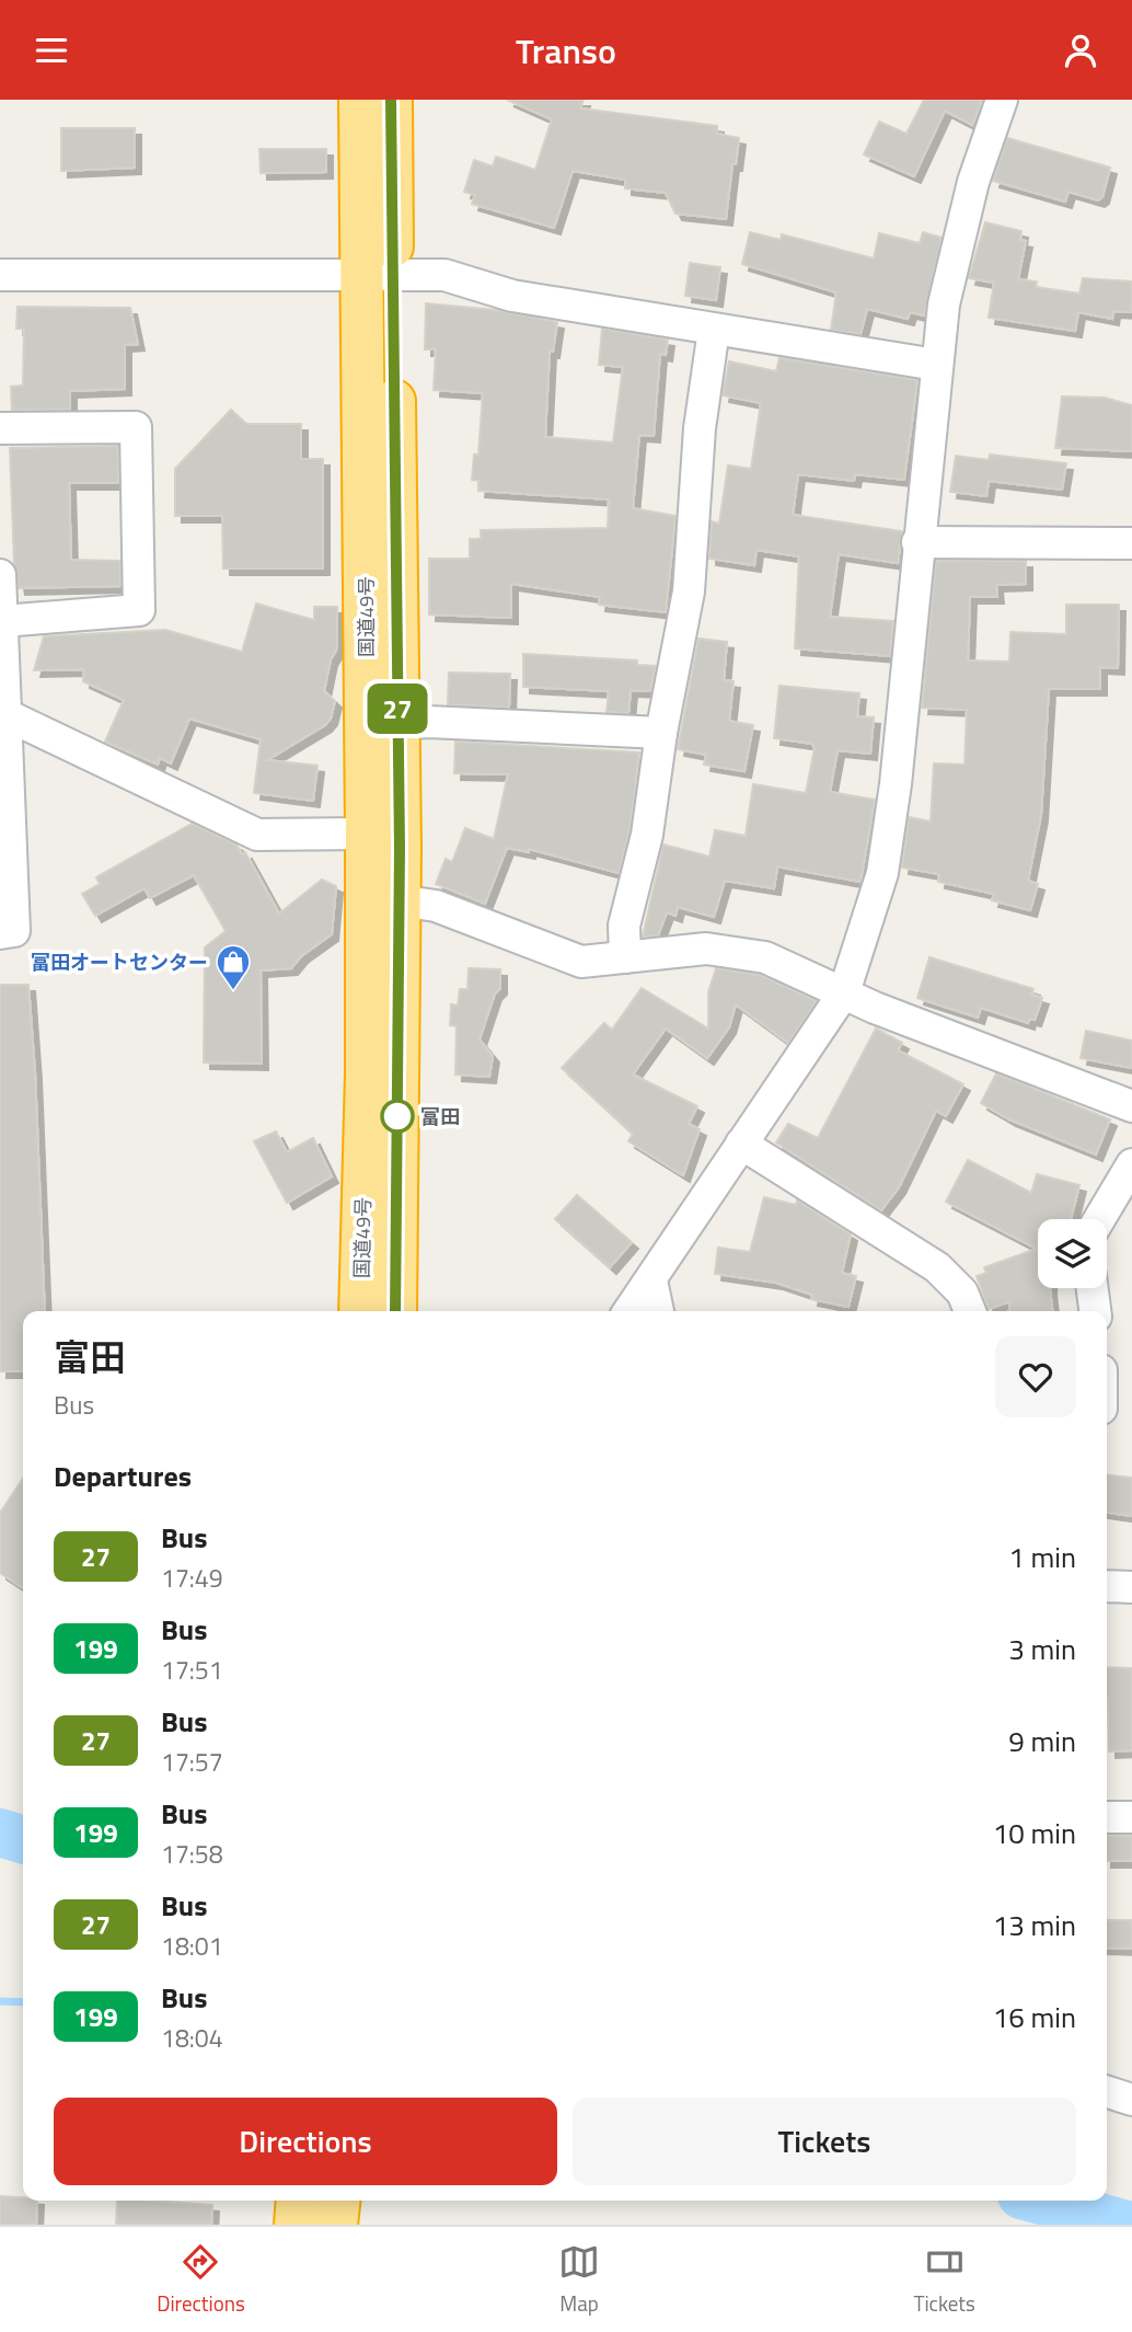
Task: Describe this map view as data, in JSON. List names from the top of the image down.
{
  "streets": {
    "highway": ["国道49号"]
  },
  "places": {
    "shop": ["富田オートセンター"],
    "other": ["富田"]
  },
  "lines": ["bus line 27"],
  "page": {
    "header": "Transo",
    "on_map": "27",
    "heading": [
      ["富田", "Bus"],
      "Departures"
    ],
    "list": [
      {
        "mark": "27",
        "name": "Bus",
        "note": "17:49",
        "value": "1 min"
      },
      {
        "mark": "199",
        "name": "Bus",
        "note": "17:51",
        "value": "3 min"
      },
      {
        "mark": "27",
        "name": "Bus",
        "note": "17:57",
        "value": "9 min"
      },
      {
        "mark": "199",
        "name": "Bus",
        "note": "17:58",
        "value": "10 min"
      },
      {
        "mark": "27",
        "name": "Bus",
        "note": "18:01",
        "value": "13 min"
      },
      {
        "mark": "199",
        "name": "Bus",
        "note": "18:04",
        "value": "16 min"
      }
    ],
    "buttons": ["Directions", "Tickets"],
    "tabs": ["Directions", "Map", "Tickets"]
  }
}
